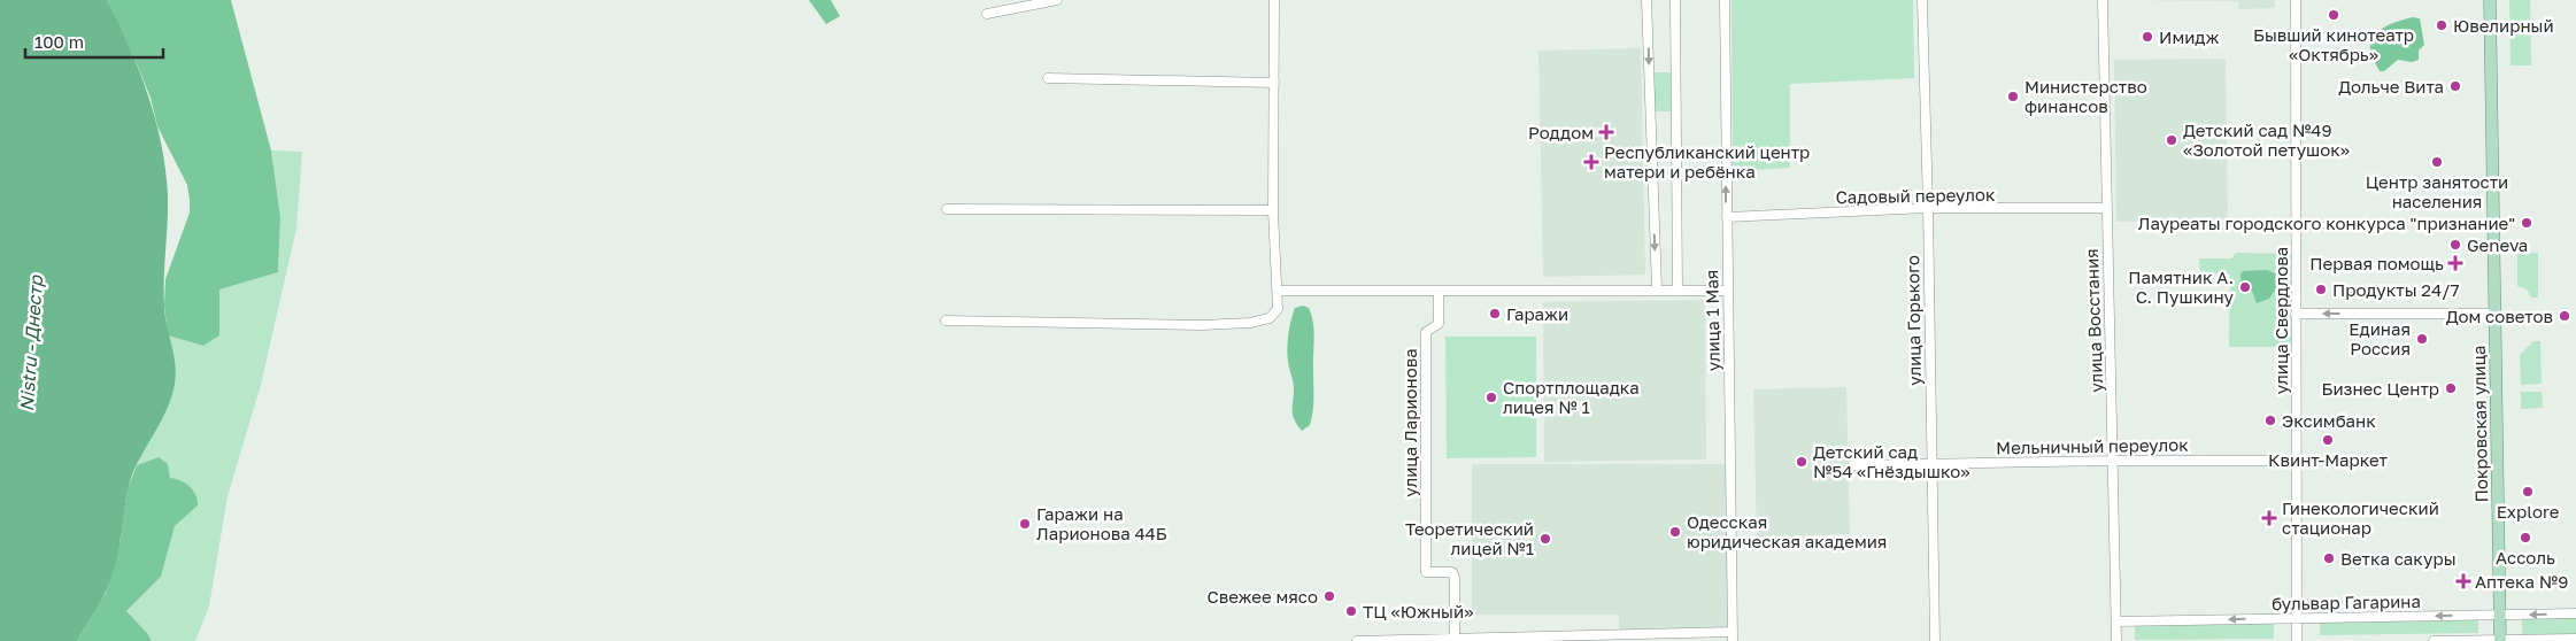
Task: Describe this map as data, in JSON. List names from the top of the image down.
{
  "streets": {
    "main road": ["Покровская улица"],
    "street": [
      "Садовый переулок",
      "улица 1 Мая",
      "улица Горького",
      "улица Восстания",
      "улица Свердлова",
      "улица Ларионова",
      "Мельничный переулок",
      "бульвар Гагарина"
    ]
  },
  "crossings": [
    ["Садовый переулок", "улица 1 Мая"],
    ["Садовый переулок", "улица Горького"],
    ["Садовый переулок", "улица Восстания"],
    ["улица Горького", "Мельничный переулок"],
    ["улица Восстания", "Мельничный переулок"],
    ["улица Восстания", "бульвар Гагарина"],
    ["улица Свердлова", "Мельничный переулок"],
    ["улица Свердлова", "бульвар Гагарина"],
    ["Покровская улица", "бульвар Гагарина"]
  ],
  "water": ["Nistru - Днестр"],
  "places": {
    "other": [
      "Бывший кинотеатр «Октябрь»",
      "Ювелирный",
      "Имидж",
      "Дольче Вита",
      "Министерство финансов",
      "Детский сад №49 «Золотой петушок»",
      "Центр занятости населения",
      "Лауреаты городского конкурса \"признание\"",
      "Geneva",
      "Памятник А. С. Пушкину",
      "Продукты 24/7",
      "Гаражи",
      "Дом советов",
      "Единая Россия",
      "Бизнес Центр",
      "Спортплощадка лицея № 1",
      "Эксимбанк",
      "Квинт-Маркет",
      "Детский сад №54 «Гнёздышко»",
      "Explore",
      "Гаражи на Ларионова 44Б",
      "Одесская юридическая академия",
      "Ассоль",
      "Теоретический лицей №1",
      "Ветка сакуры",
      "Свежее мясо",
      "ТЦ «Южный»"
    ],
    "health": [
      "Роддом",
      "Республиканский центр матери и ребёнка",
      "Первая помощь",
      "Гинекологический стационар",
      "Аптекa №9"
    ]
  },
  "scale_bar": "100 m"
}
